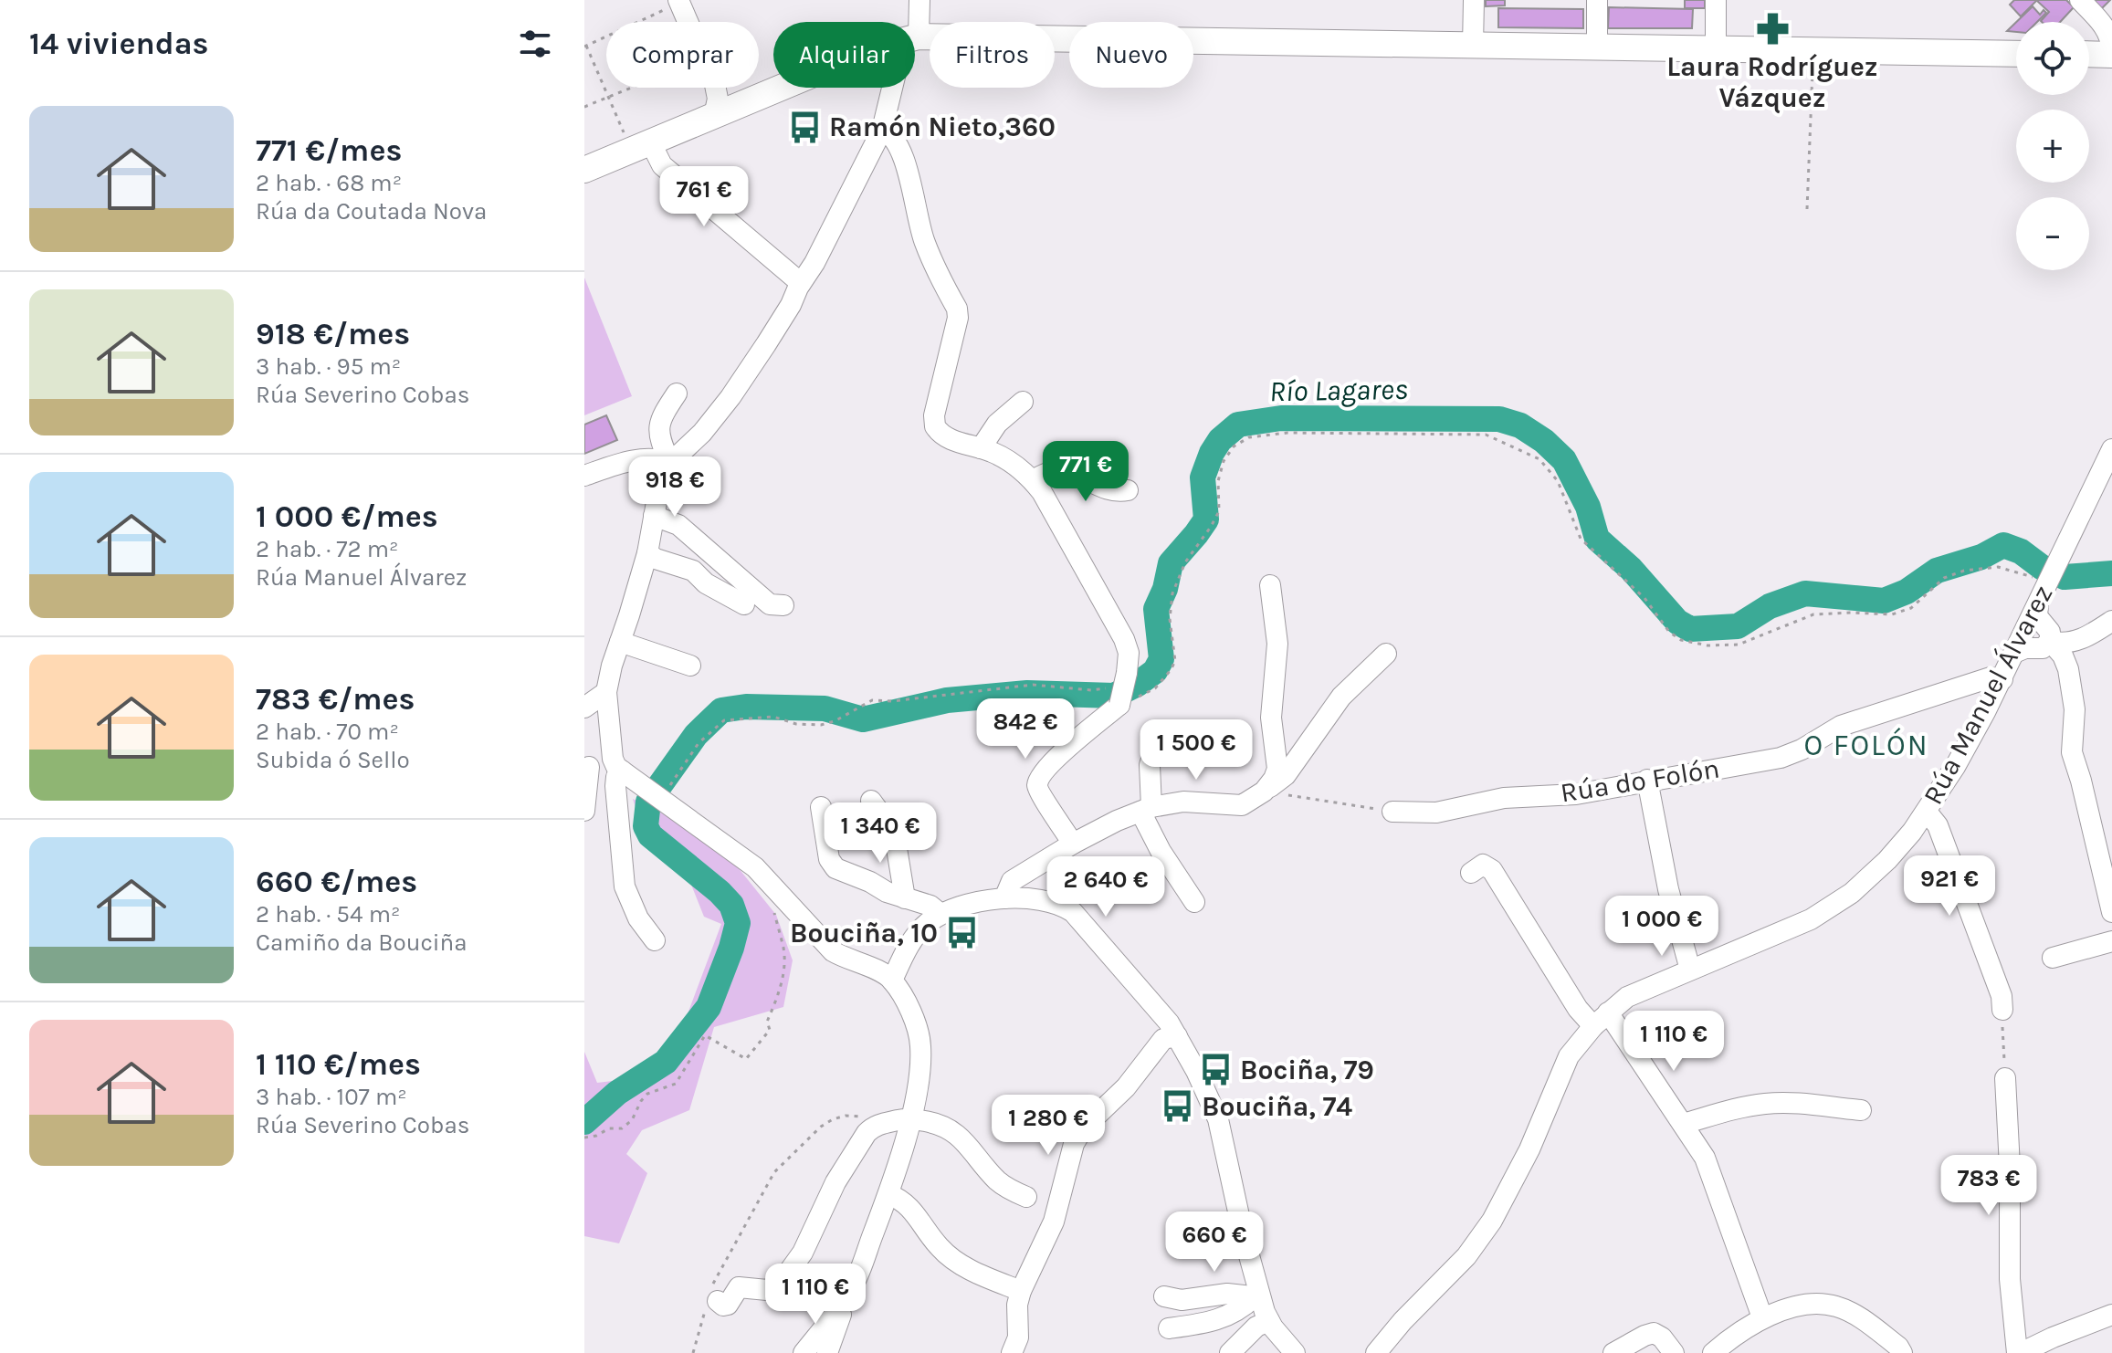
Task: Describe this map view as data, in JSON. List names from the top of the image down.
{
  "streets": {
    "street": ["Rúa Manuel Álvarez", "Rúa do Folón"]
  },
  "crossings": [
    ["Rúa Manuel Álvarez", "Rúa do Folón"]
  ],
  "districts": ["O FOLÓN"],
  "water": ["Río Lagares"],
  "places": {
    "pharmacy": ["Laura Rodríguez Vázquez"],
    "bus stop": [
      "Ramón Nieto,360",
      "Bouciña, 10",
      "Bociña, 79",
      "Bouciña, 74"
    ]
  },
  "page": {
    "heading": "14 viviendas",
    "map_buttons": ["+", "−"],
    "chip": [
      "Comprar",
      "Alquilar",
      "Filtros",
      "Nuevo"
    ],
    "list": [
      {
        "name": "771 €/mes",
        "note": "2 hab. · 68 m² · Rúa da Coutada Nova"
      },
      {
        "name": "918 €/mes",
        "note": "3 hab. · 95 m² · Rúa Severino Cobas"
      },
      {
        "name": "1 000 €/mes",
        "note": "2 hab. · 72 m² · Rúa Manuel Álvarez"
      },
      {
        "name": "783 €/mes",
        "note": "2 hab. · 70 m² · Subida ó Sello"
      },
      {
        "name": "660 €/mes",
        "note": "2 hab. · 54 m² · Camiño da Bouciña"
      },
      {
        "name": "1 110 €/mes",
        "note": "3 hab. · 107 m² · Rúa Severino Cobas"
      }
    ],
    "price": [
      "761 €",
      "771 €",
      "918 €",
      "842 €",
      "1 500 €",
      "1 340 €",
      "921 €",
      "2 640 €",
      "1 000 €",
      "1 110 €",
      "1 280 €",
      "783 €",
      "660 €",
      "1 110 €"
    ]
  }
}
